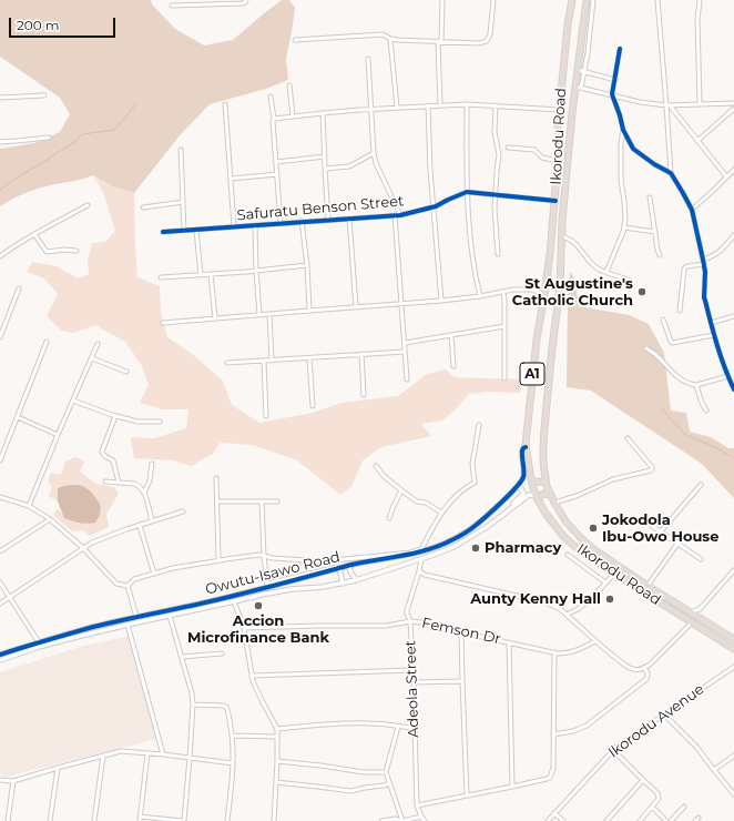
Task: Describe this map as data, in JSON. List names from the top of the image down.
{
  "streets": {
    "highway": ["Ikorodu Road", "A1"],
    "street": [
      "Safuratu Benson Street",
      "Owutu-Isawo Road",
      "Femson Dr",
      "Adeola Street",
      "Ikorodu Avenue"
    ]
  },
  "crossings": [
    ["Ikorodu Road", "Owutu-Isawo Road"],
    ["Owutu-Isawo Road", "Adeola Street"],
    ["Femson Dr", "Adeola Street"]
  ],
  "places": [
    "St Augustine's Catholic Church",
    "Jokodola Ibu-Owo House",
    "Pharmacy",
    "Aunty Kenny Hall",
    "Accion Microfinance Bank"
  ],
  "scale_bar": "200 m"
}
